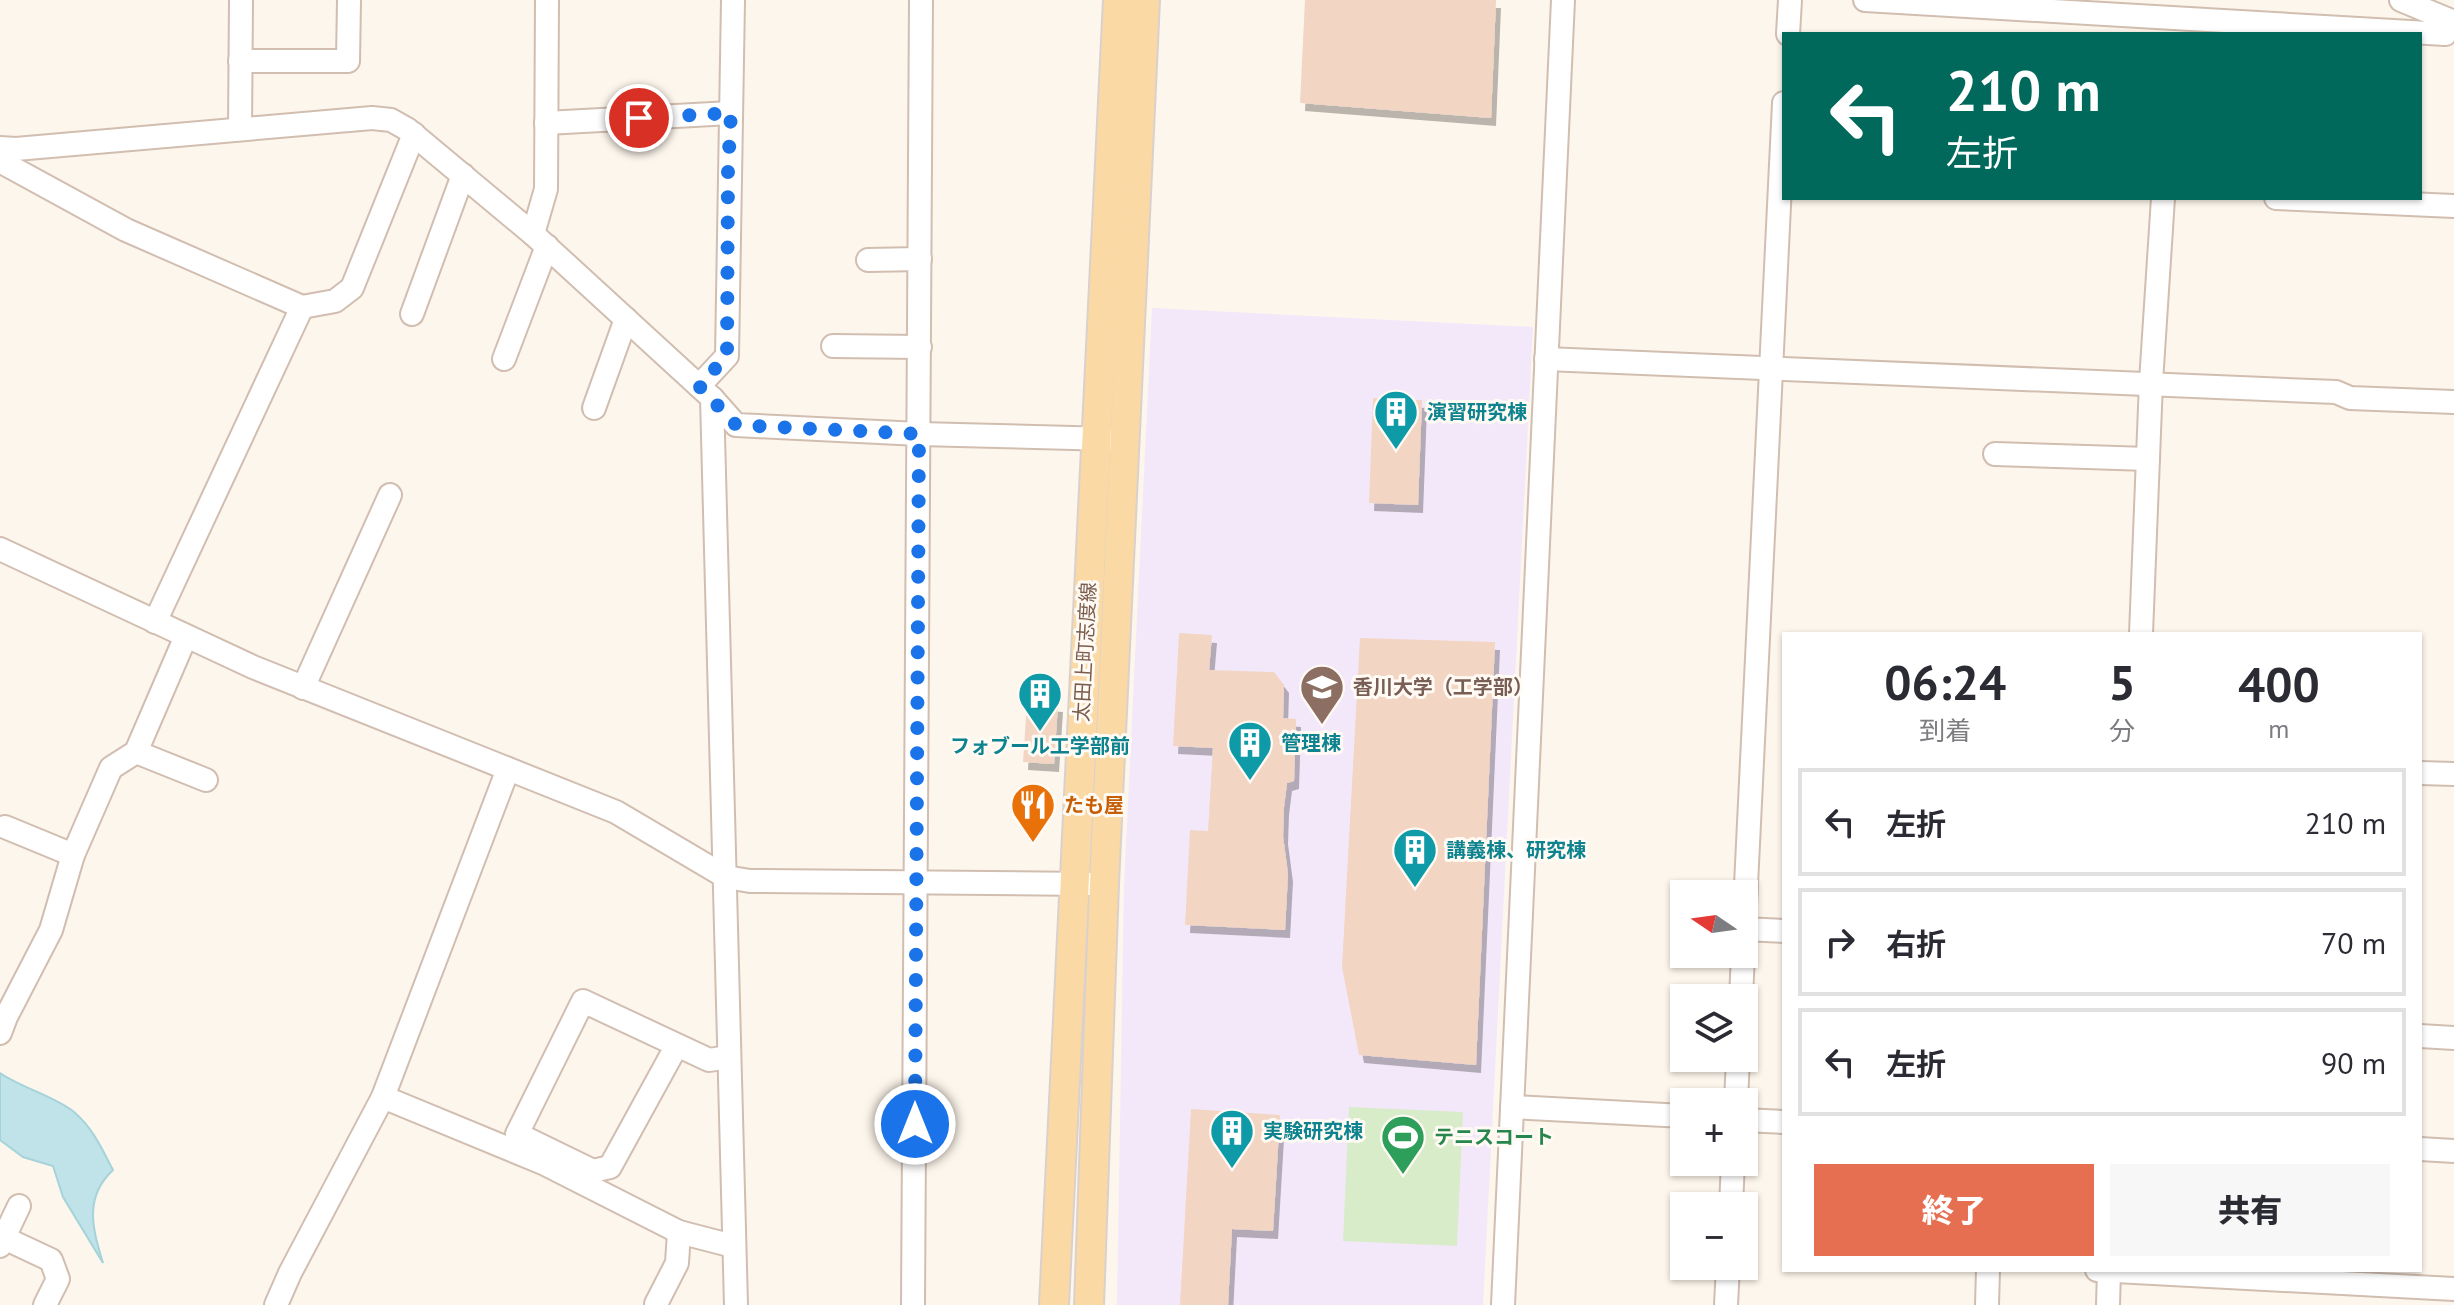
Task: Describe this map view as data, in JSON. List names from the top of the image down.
{
  "streets": {
    "main road": ["太田上町志度線"]
  },
  "places": {
    "building": [
      "演習研究棟",
      "フォブール工学部前",
      "管理棟",
      "講義棟、研究棟",
      "実験研究棟"
    ],
    "school or university": ["香川大学（工学部）"],
    "restaurant": ["たも屋"],
    "sports": ["テニスコート"]
  },
  "north": "left",
  "page": {
    "turn": ["210 m", "左折"],
    "eta": [
      "06:24",
      "到着",
      "5",
      "分",
      "400",
      "m"
    ],
    "list": [
      {
        "name": "左折",
        "value": "210 m"
      },
      {
        "name": "右折",
        "value": "70 m"
      },
      {
        "name": "左折",
        "value": "90 m"
      }
    ],
    "map_buttons": ["+", "−"],
    "buttons": ["終了", "共有"]
  }
}
